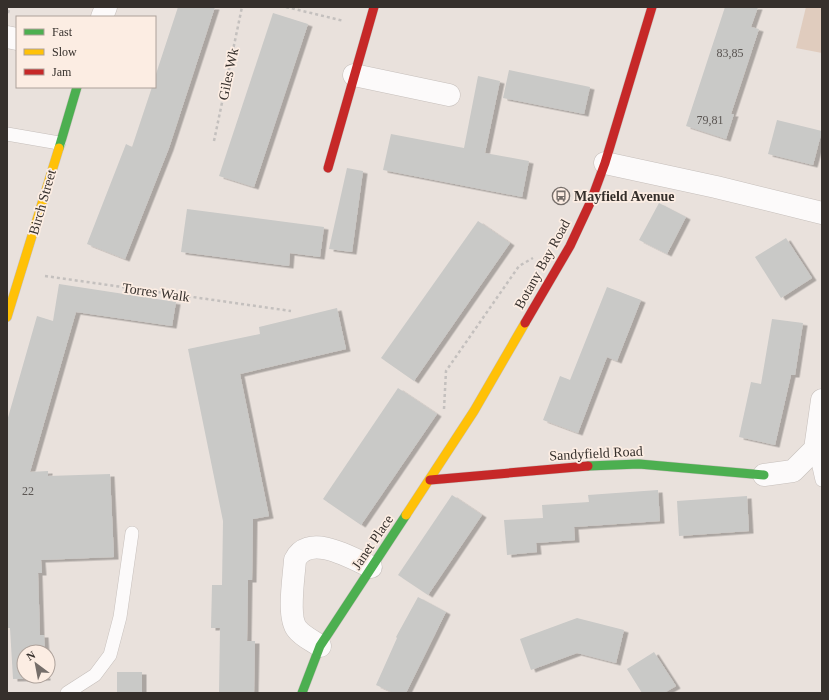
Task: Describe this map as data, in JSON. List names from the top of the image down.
{
  "streets": {
    "street": [
      "Birch Street",
      "Botany Bay Road",
      "Sandyfield Road",
      "Janet Place"
    ],
    "path": ["Giles Wk", "Torres Walk"]
  },
  "crossings": [
    ["Birch Street", "Torres Walk"],
    ["Botany Bay Road", "Janet Place"],
    ["Sandyfield Road", "Janet Place"]
  ],
  "places": {
    "bus stop": ["Mayfield Avenue"]
  },
  "house_numbers": ["83,85", "79,81", "22"],
  "legend": ["Fast", "Slow", "Jam"],
  "north": "top left"
}
